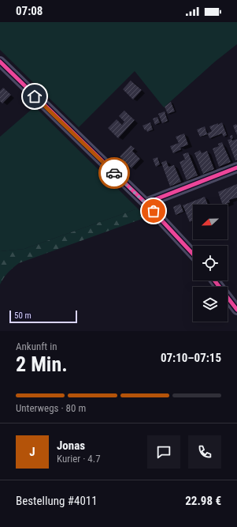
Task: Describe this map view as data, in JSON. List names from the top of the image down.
{
  "scale_bar": "50 m",
  "north": "left",
  "page": {
    "status": "07:08",
    "scale": "50 m",
    "heading": ["2 Min.", "Ankunft in", "07:10–07:15"],
    "panel": [
      "Jonas",
      "Kurier · 4.7",
      "Bestellung #4011",
      "22.98 €"
    ],
    "bar": "Unterwegs · 80 m",
    "round": "J"
  }
}
